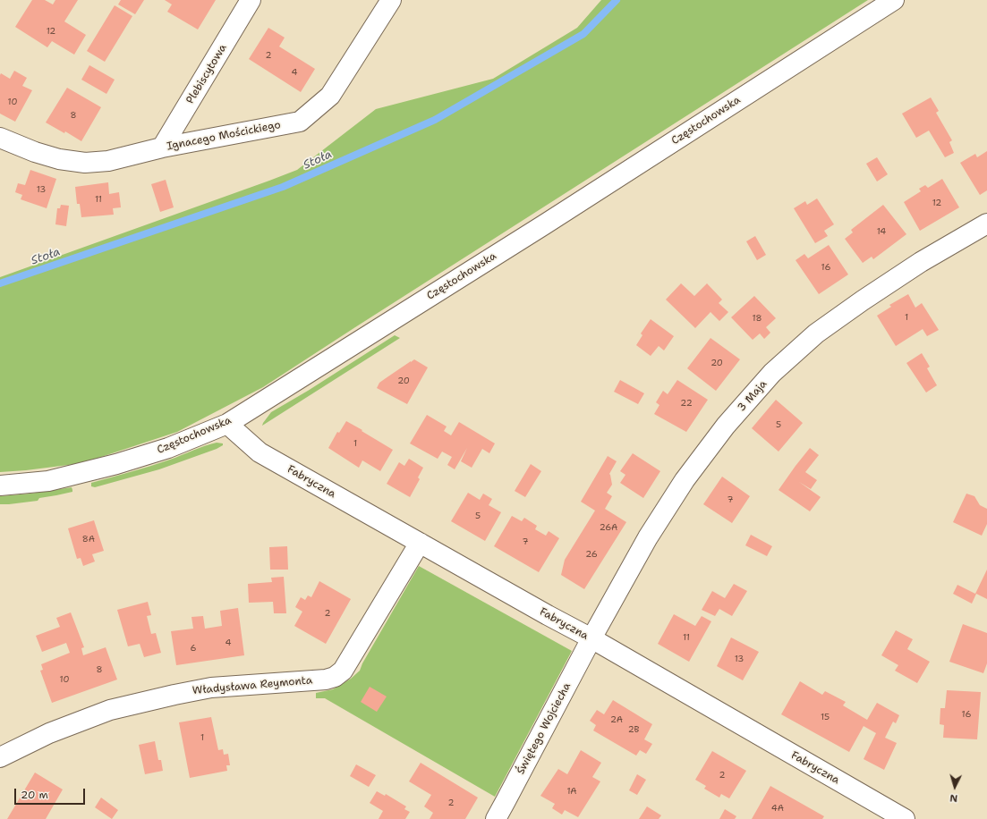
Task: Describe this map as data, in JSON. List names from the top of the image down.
{
  "streets": {
    "street": [
      "Plebiscytowa",
      "Częstochowska",
      "Ignacego Mościckiego",
      "3 Maja",
      "Fabryczna",
      "Władysława Reymonta",
      "Świętego Wojciecha"
    ]
  },
  "crossings": [
    ["Plebiscytowa", "Ignacego Mościckiego"],
    ["Częstochowska", "Fabryczna"],
    ["3 Maja", "Fabryczna"],
    ["3 Maja", "Świętego Wojciecha"],
    ["Fabryczna", "Władysława Reymonta"],
    ["Fabryczna", "Świętego Wojciecha"]
  ],
  "water": ["Stoła"],
  "house_numbers": [
    "12",
    "2",
    "4",
    "10",
    "8",
    "13",
    "11",
    "12",
    "14",
    "16",
    "1",
    "18",
    "20",
    "20",
    "22",
    "5",
    "1",
    "7",
    "5",
    "26A",
    "8A",
    "7",
    "26",
    "2",
    "11",
    "4",
    "6",
    "13",
    "8",
    "10",
    "16",
    "15",
    "2A",
    "2B",
    "1",
    "2",
    "1A",
    "2",
    "4A"
  ],
  "scale_bar": "20 m",
  "north": "bottom"
}
